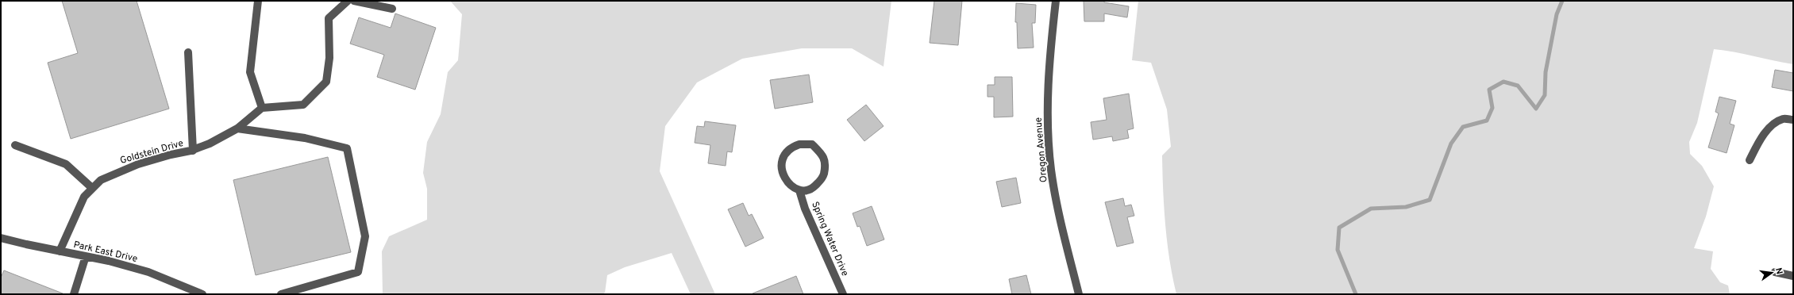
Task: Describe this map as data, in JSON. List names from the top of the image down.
{
  "streets": {
    "street": [
      "Oregon Avenue",
      "Goldstein Drive",
      "Spring Water Drive",
      "Park East Drive"
    ]
  },
  "crossings": [
    ["Goldstein Drive", "Park East Drive"]
  ],
  "north": "right"
}
